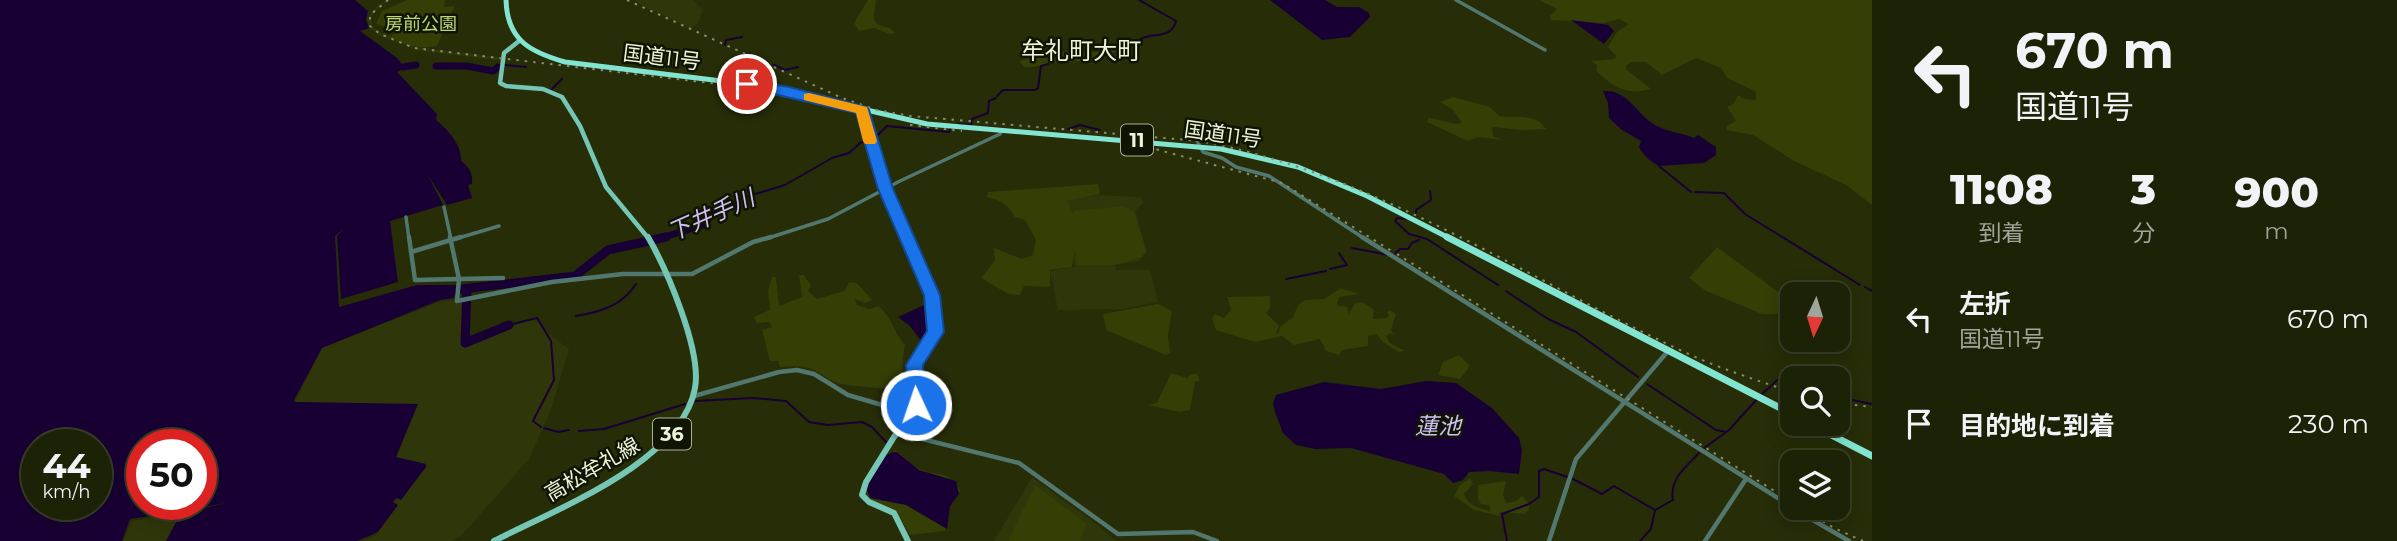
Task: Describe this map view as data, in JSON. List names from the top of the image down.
{
  "streets": {
    "highway": ["国道11号", "11"],
    "main road": ["36", "高松牟礼線"]
  },
  "crossings": [
    ["国道11号", "高松牟礼線"]
  ],
  "districts": ["牟礼町大町"],
  "water": ["下井手川", "蓮池"],
  "parks": ["房前公園"],
  "north": "bottom",
  "page": {
    "turn": ["670 m", "国道11号"],
    "eta": [
      "11:08",
      "到着",
      "3",
      "分",
      "900",
      "m"
    ],
    "list": [
      {
        "name": "左折",
        "note": "国道11号",
        "value": "670 m"
      },
      {
        "name": "目的地に到着",
        "value": "230 m"
      }
    ],
    "speed": "44 km/h",
    "limit": "50"
  }
}
